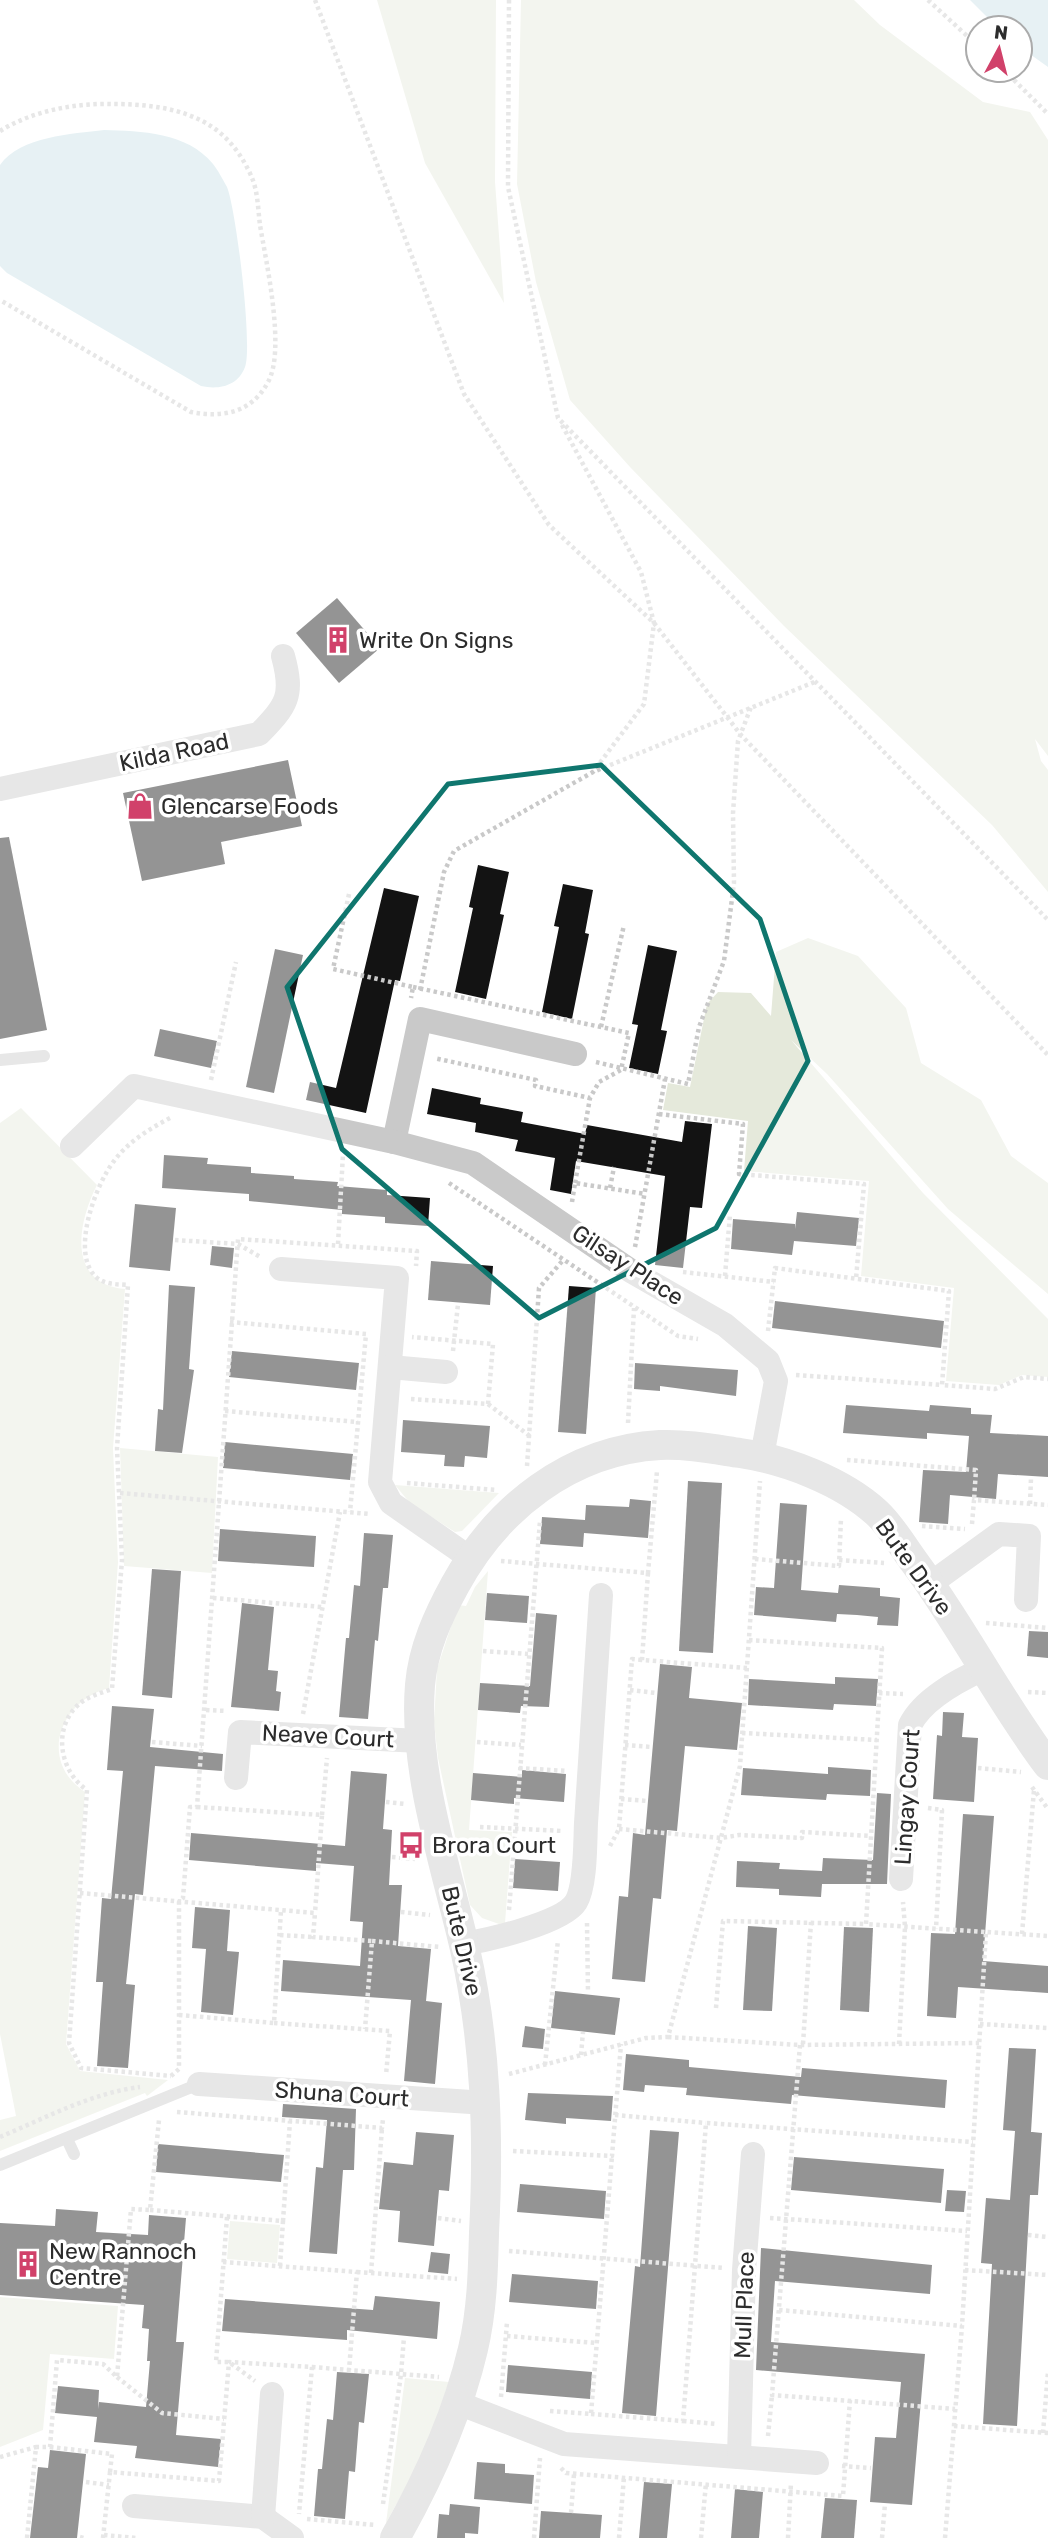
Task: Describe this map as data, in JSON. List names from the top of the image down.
{
  "streets": {
    "street": [
      "Kilda Road",
      "Gilsay Place",
      "Bute Drive",
      "Neave Court",
      "Lingay Court",
      "Shuna Court",
      "Mull Place"
    ]
  },
  "crossings": [
    ["Gilsay Place", "Bute Drive"],
    ["Bute Drive", "Neave Court"],
    ["Bute Drive", "Lingay Court"],
    ["Bute Drive", "Shuna Court"]
  ],
  "places": {
    "building": ["Write On Signs", "New Rannoch Centre"],
    "shop": ["Glencarse Foods"],
    "bus stop": ["Brora Court"]
  },
  "north": "top"
}
